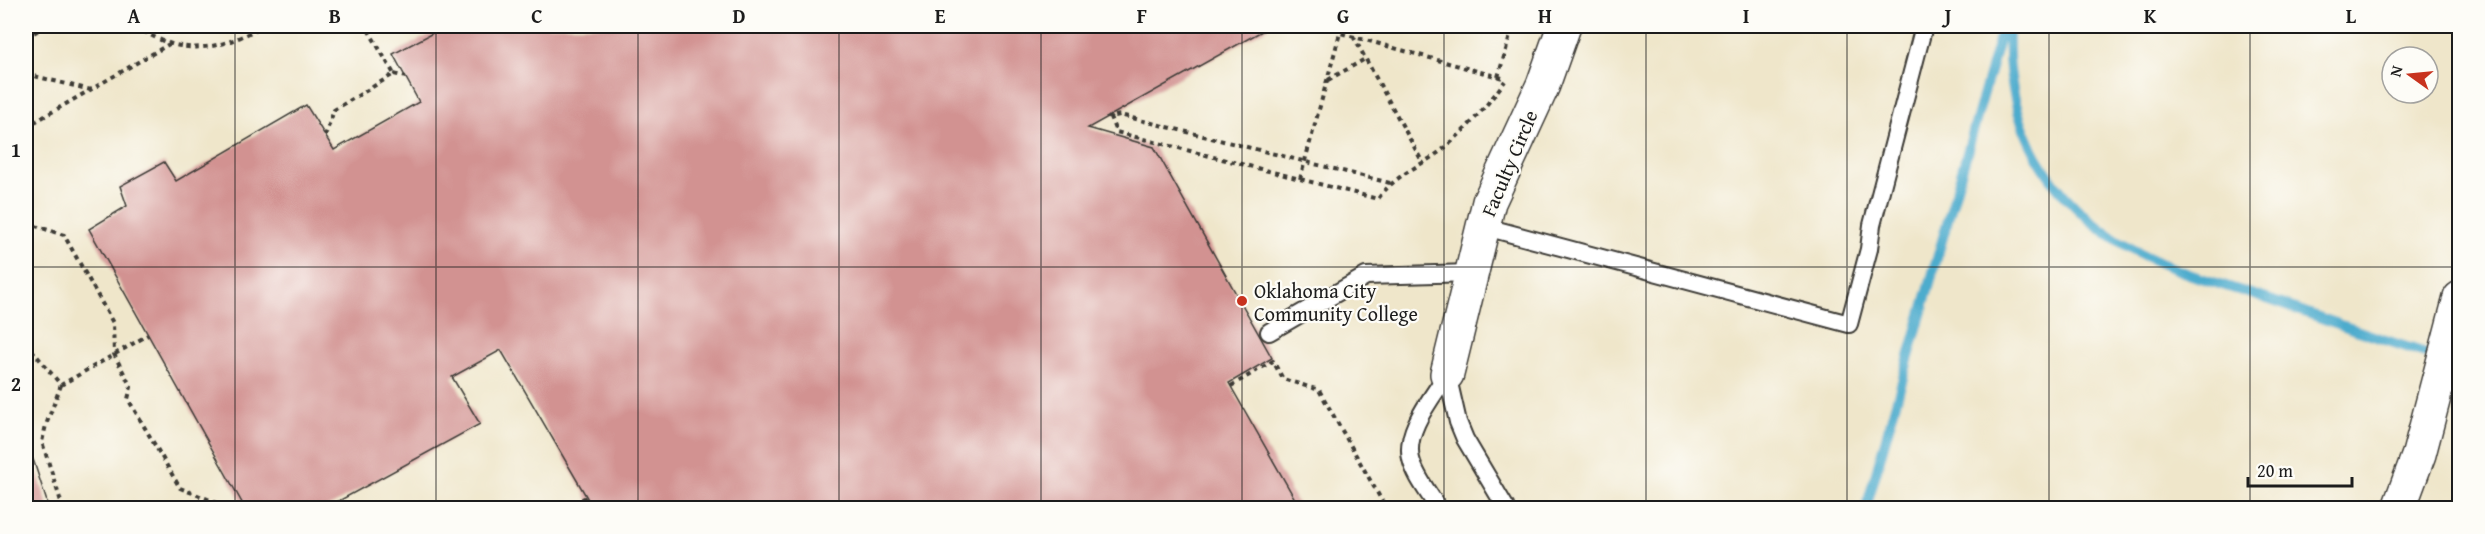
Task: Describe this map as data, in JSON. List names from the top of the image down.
{
  "streets": {
    "street": ["Faculty Circle"]
  },
  "places": ["Oklahoma City Community College"],
  "scale_bar": "20 m",
  "north": "left",
  "grid": {
    "columns": [
      "A",
      "B",
      "C",
      "D",
      "E",
      "F",
      "G",
      "H",
      "I",
      "J",
      "K",
      "L"
    ],
    "rows": ["1", "2"]
  }
}
